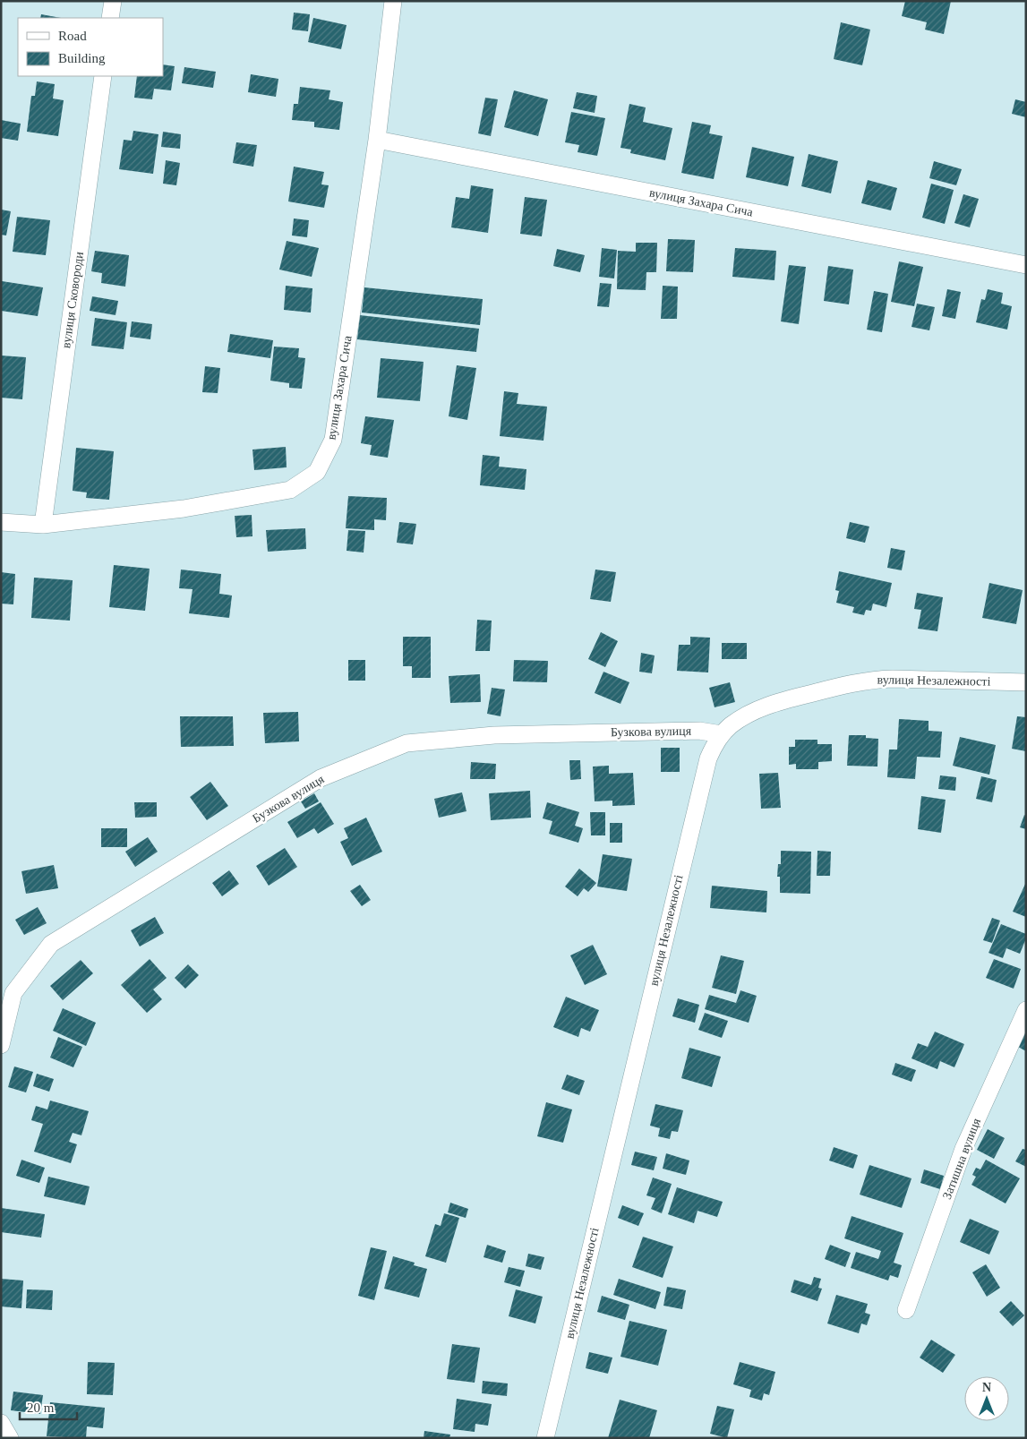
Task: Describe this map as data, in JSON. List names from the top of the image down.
{
  "streets": {
    "street": [
      "вулиця Захара Сича",
      "вулиця Сковороди",
      "вулиця Незалежності",
      "Бузкова вулиця",
      "Затишна вулиця"
    ]
  },
  "crossings": [
    ["вулиця Захара Сича", "вулиця Сковороди"],
    ["вулиця Незалежності", "Бузкова вулиця"]
  ],
  "legend": ["Road", "Building"],
  "scale_bar": "20 m",
  "north": "top"
}
